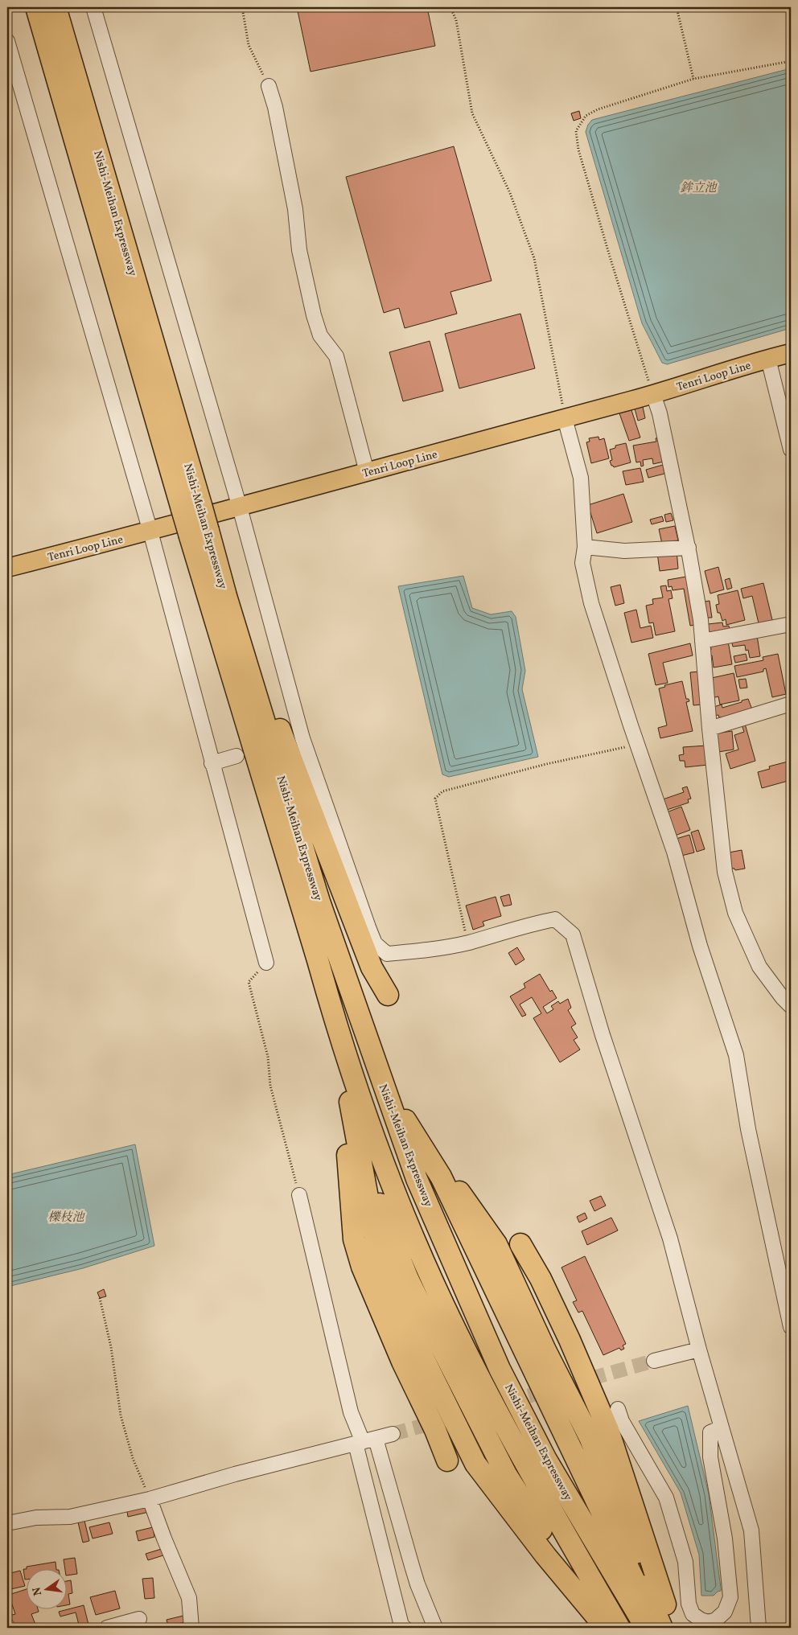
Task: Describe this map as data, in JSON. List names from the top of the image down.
{
  "streets": {
    "highway": ["Nishi-Meihan Expressway"],
    "main road": ["Tenri Loop Line"]
  },
  "water": ["鉾立池", "櫟枝池"],
  "north": "left"
}
